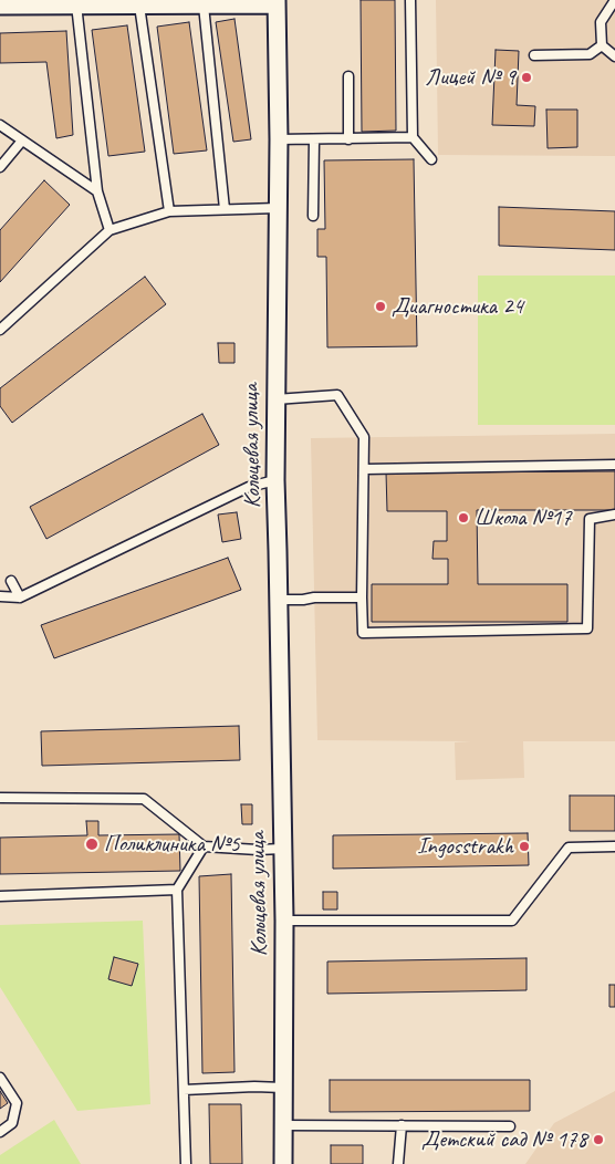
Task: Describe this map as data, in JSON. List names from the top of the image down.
{
  "streets": {
    "street": ["Кольцевая улица"]
  },
  "places": [
    "Лицей № 9",
    "Диагностика 24",
    "Школа №17",
    "Поликлиника №5",
    "Ingosstrakh",
    "Детский сад № 178"
  ]
}
